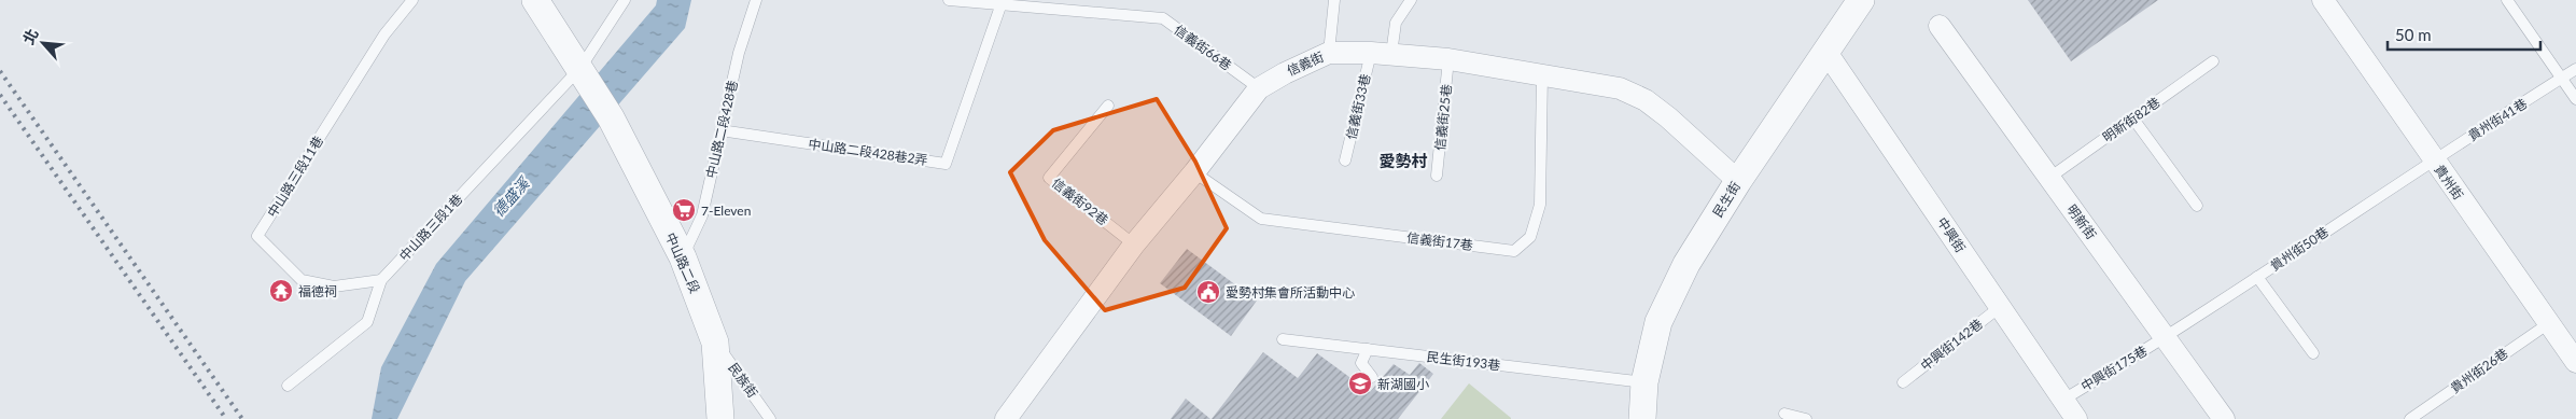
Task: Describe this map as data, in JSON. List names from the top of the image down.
{
  "streets": {
    "street": [
      "信義街",
      "貴州街",
      "民生街",
      "明新街",
      "中興街",
      "中山路二段"
    ],
    "lane": [
      "信義街66巷",
      "信義街33巷",
      "信義街25巷",
      "明新街82巷",
      "貴州街41巷",
      "中山路二段428巷",
      "中山路二段428巷2弄",
      "中山路三段11巷",
      "信義街92巷",
      "中山路三段1巷",
      "信義街17巷",
      "貴州街50巷",
      "中興街142巷",
      "民生街193巷",
      "中興街175巷",
      "貴州街26巷",
      "民族街"
    ]
  },
  "crossings": [
    ["信義街66巷", "信義街"],
    ["信義街66巷", "中山路二段428巷2弄"],
    ["信義街", "信義街33巷"],
    ["信義街", "信義街25巷"],
    ["信義街", "民生街"],
    ["信義街", "信義街92巷"],
    ["信義街", "信義街17巷"],
    ["明新街82巷", "明新街"],
    ["貴州街41巷", "貴州街"],
    ["貴州街41巷", "貴州街50巷"],
    ["中山路二段428巷", "中山路二段428巷2弄"],
    ["中山路二段428巷", "中山路二段"],
    ["中山路三段11巷", "中山路三段1巷"],
    ["貴州街", "貴州街50巷"],
    ["貴州街", "貴州街26巷"],
    ["民生街", "中興街"],
    ["民生街", "民生街193巷"],
    ["明新街", "貴州街50巷"],
    ["明新街", "中興街175巷"],
    ["中山路三段1巷", "中山路二段"],
    ["中興街", "中興街142巷"],
    ["中興街", "中興街175巷"],
    ["貴州街50巷", "中興街175巷"],
    ["中山路二段", "民族街"]
  ],
  "districts": ["愛勢村"],
  "water": ["德盛溪"],
  "places": {
    "supermarket": ["7-Eleven"],
    "temple": ["福德祠"],
    "public building": ["愛勢村集會所活動中心"],
    "school or university": ["新湖國小"]
  },
  "scale_bar": "50 m",
  "north": "top left"
}
